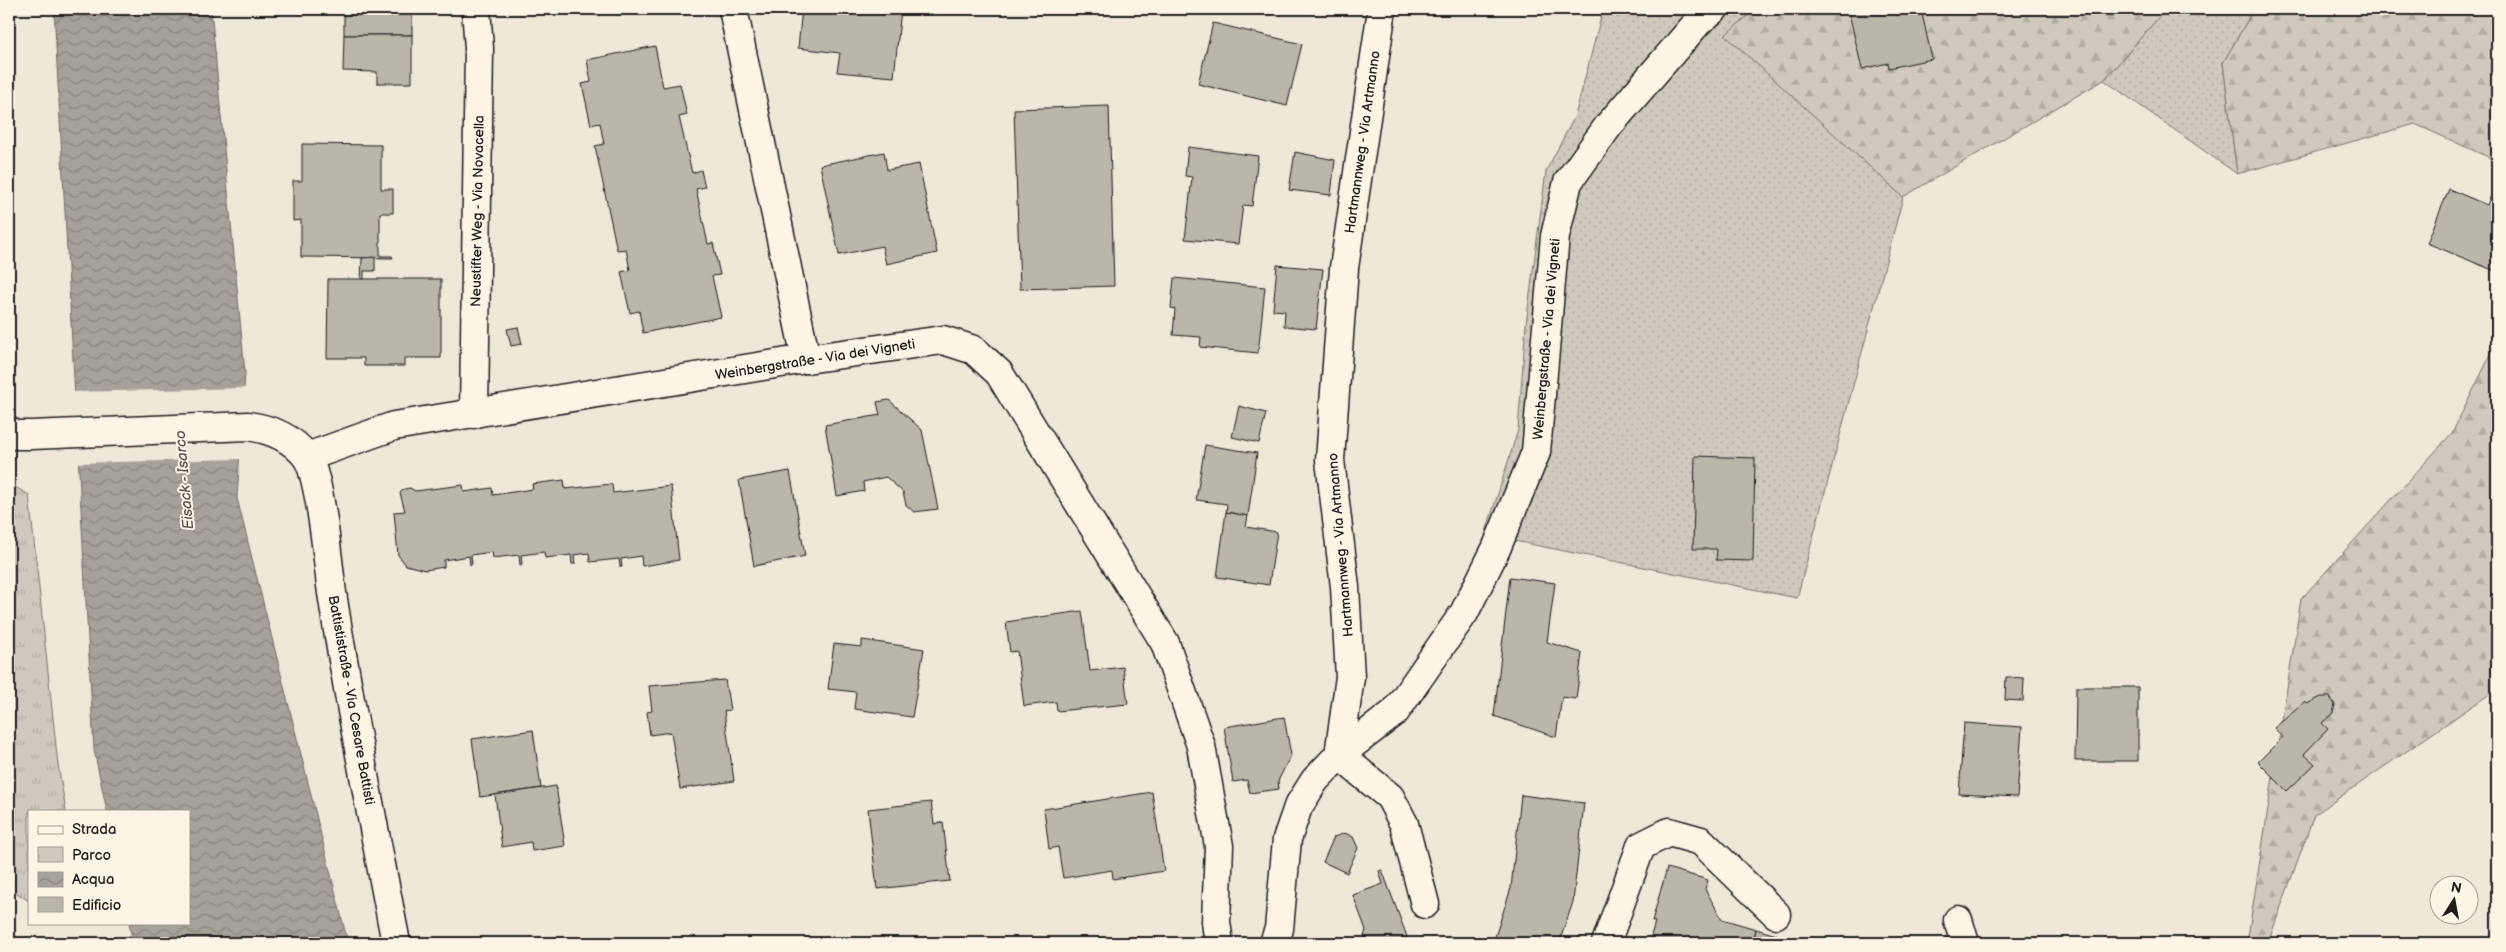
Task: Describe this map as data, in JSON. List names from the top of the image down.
{
  "streets": {
    "street": [
      "Hartmannweg - Via Artmanno",
      "Neustifter Weg - Via Novacella",
      "Weinbergstraße - Via dei Vigneti",
      "Battististraße - Via Cesare Battisti"
    ]
  },
  "crossings": [
    ["Hartmannweg - Via Artmanno", "Weinbergstraße - Via dei Vigneti"],
    ["Neustifter Weg - Via Novacella", "Weinbergstraße - Via dei Vigneti"],
    ["Weinbergstraße - Via dei Vigneti", "Battististraße - Via Cesare Battisti"]
  ],
  "water": ["Eisack - Isarco"],
  "legend": [
    "Strada",
    "Parco",
    "Acqua",
    "Edificio"
  ],
  "north": "top"
}
